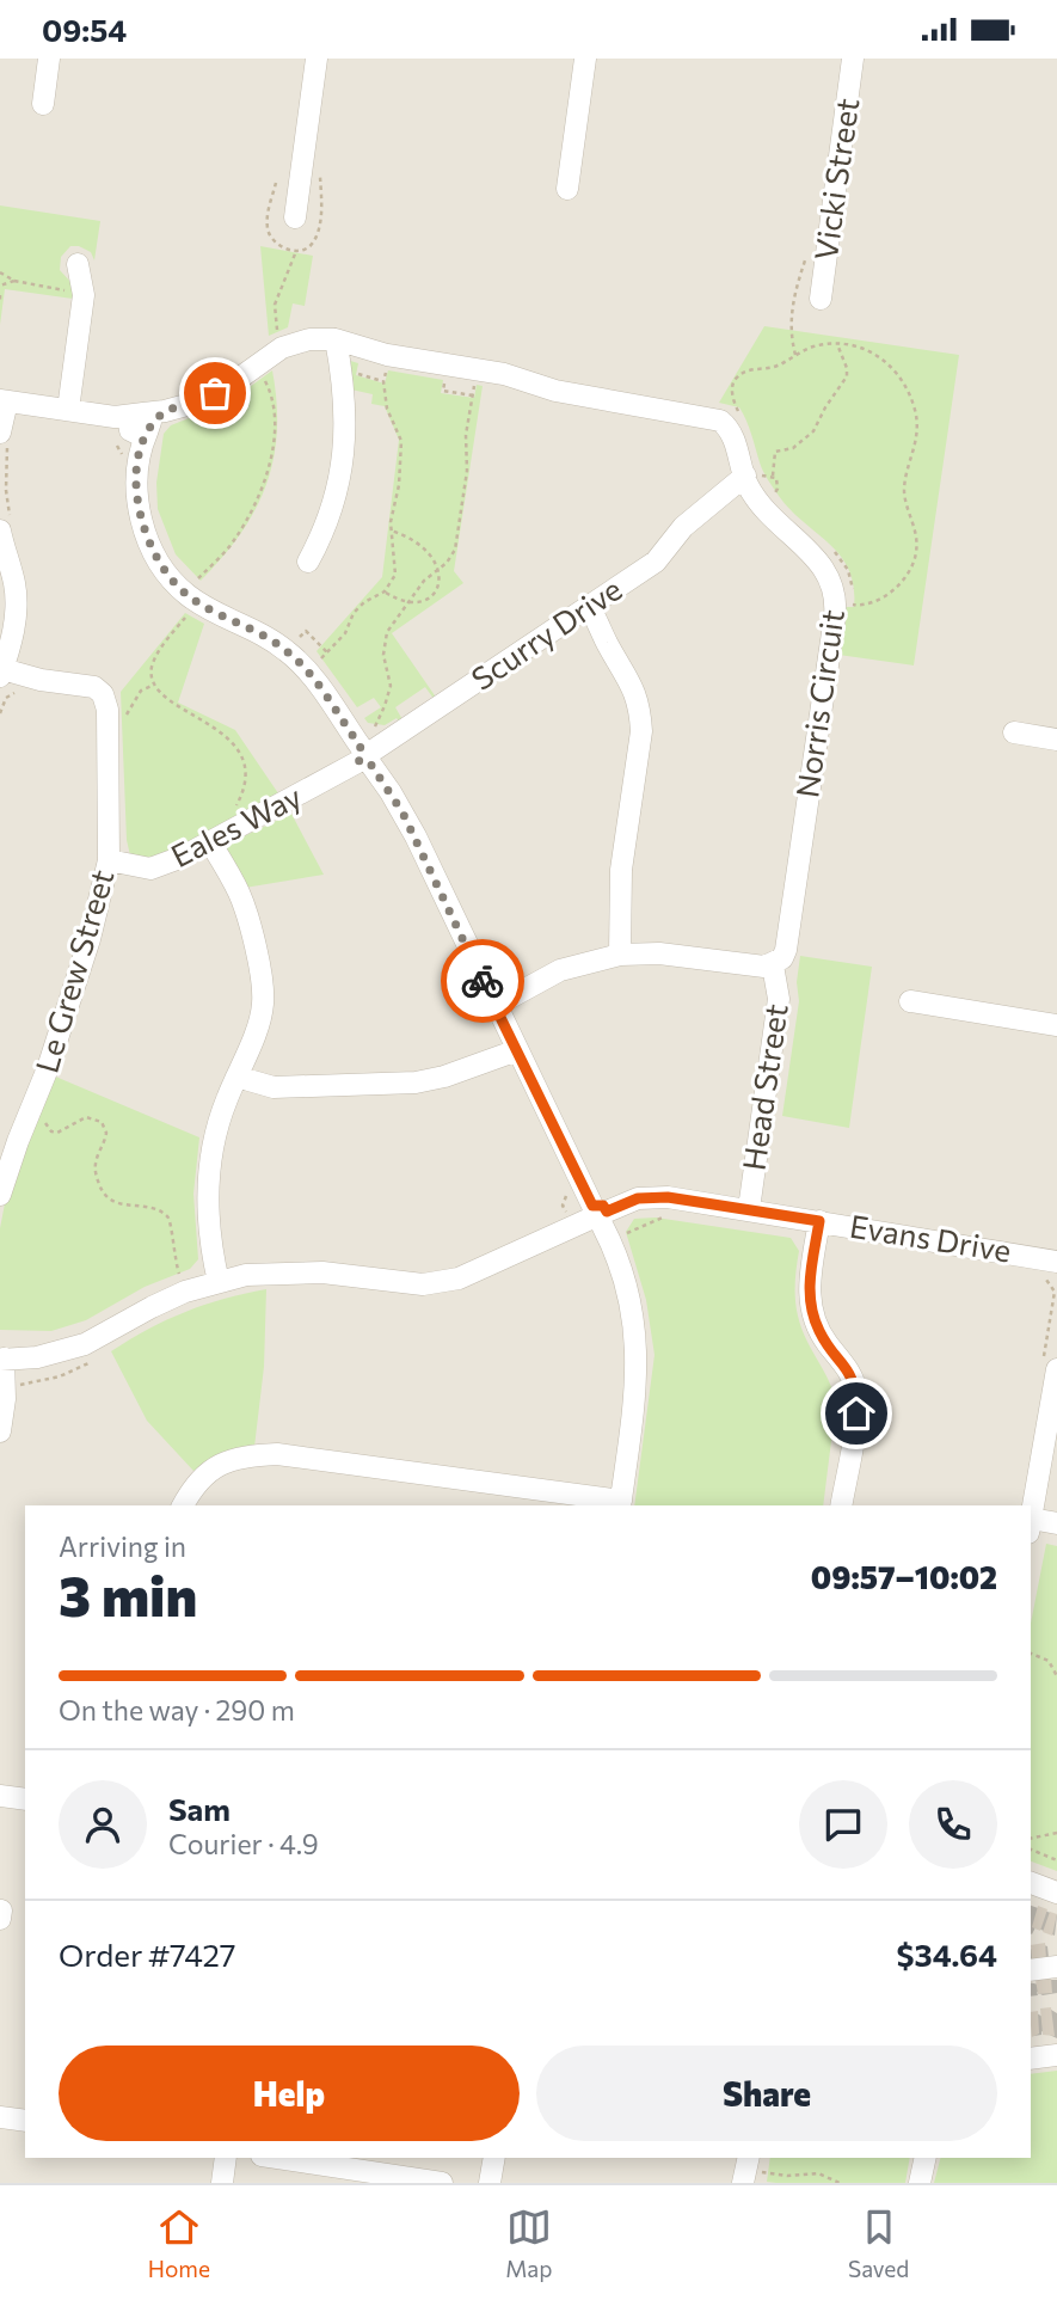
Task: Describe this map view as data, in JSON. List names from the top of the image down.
{
  "streets": {
    "street": [
      "Vicki Street",
      "Scurry Drive",
      "Norris Circuit",
      "Eales Way",
      "Le Grew Street",
      "Head Street",
      "Evans Drive"
    ]
  },
  "crossings": [
    ["Scurry Drive", "Norris Circuit"],
    ["Scurry Drive", "Eales Way"],
    ["Norris Circuit", "Head Street"],
    ["Eales Way", "Le Grew Street"],
    ["Head Street", "Evans Drive"]
  ],
  "page": {
    "status": "09:54",
    "heading": ["3 min", "Arriving in", "09:57–10:02"],
    "panel": [
      "Sam",
      "Courier · 4.9",
      "Order #7427",
      "$34.64"
    ],
    "bar": "On the way · 290 m",
    "buttons": ["Help", "Share"],
    "tabs": ["Home", "Map", "Saved"]
  }
}
